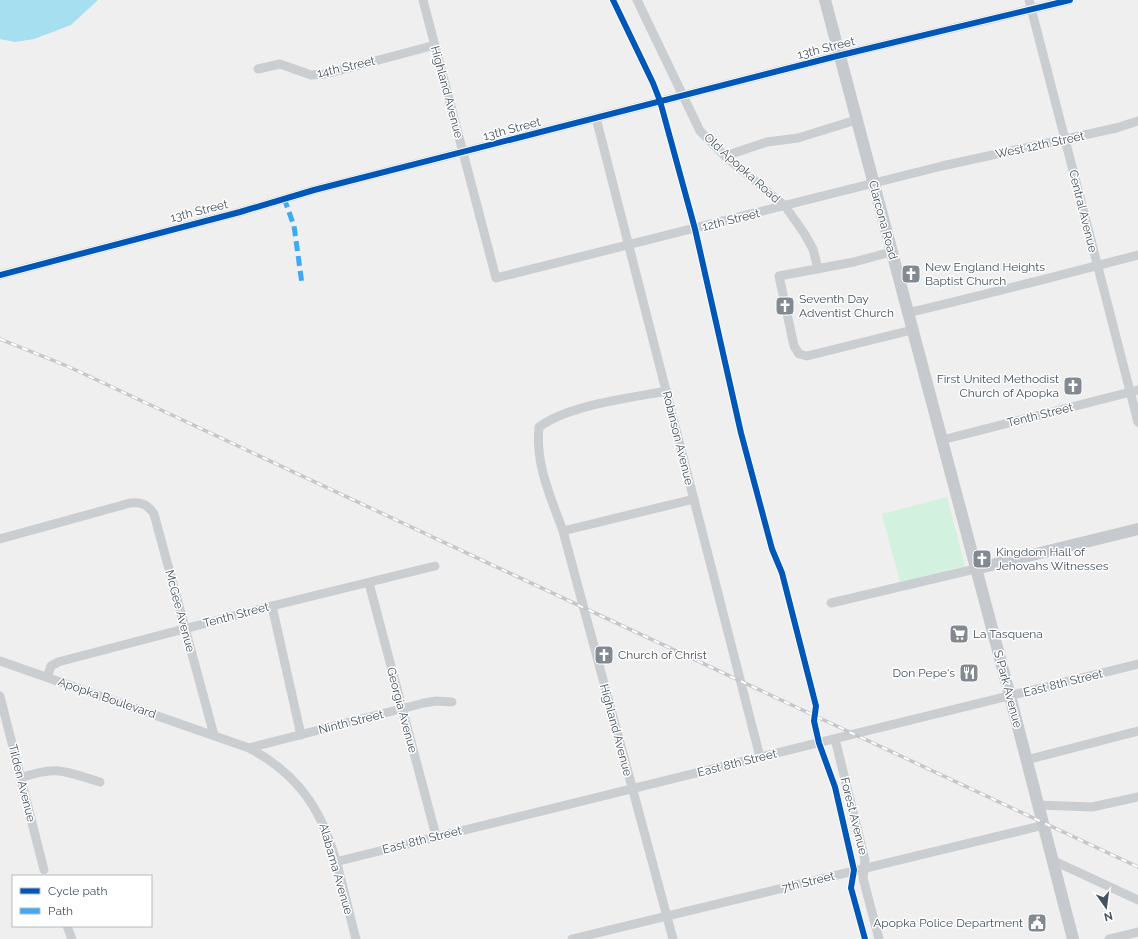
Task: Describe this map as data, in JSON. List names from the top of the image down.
{
  "streets": {
    "main road": ["Clarcona Road", "S Park Avenue"],
    "street": [
      "13th Street",
      "14th Street",
      "Highland Avenue",
      "West 12th Street",
      "Old Apopka Road",
      "Central Avenue",
      "12th Street",
      "Tenth Street",
      "Robinson Avenue",
      "McGee Avenue",
      "East 8th Street",
      "Apopka Boulevard",
      "Georgia Avenue",
      "Ninth Street",
      "Tilden Avenue",
      "Forest Avenue",
      "Alabama Avenue",
      "7th Street"
    ]
  },
  "crossings": [
    ["13th Street", "Highland Avenue"],
    ["13th Street", "Old Apopka Road"],
    ["13th Street", "Central Avenue"],
    ["13th Street", "Clarcona Road"],
    ["13th Street", "Robinson Avenue"],
    ["14th Street", "Highland Avenue"],
    ["Highland Avenue", "12th Street"],
    ["Highland Avenue", "Robinson Avenue"],
    ["Highland Avenue", "East 8th Street"],
    ["Highland Avenue", "7th Street"],
    ["West 12th Street", "Central Avenue"],
    ["West 12th Street", "12th Street"],
    ["Old Apopka Road", "12th Street"],
    ["Central Avenue", "Tenth Street"],
    ["12th Street", "Clarcona Road"],
    ["12th Street", "Robinson Avenue"],
    ["Clarcona Road", "Tenth Street"],
    ["Clarcona Road", "S Park Avenue"],
    ["Tenth Street", "McGee Avenue"],
    ["Tenth Street", "S Park Avenue"],
    ["Tenth Street", "Apopka Boulevard"],
    ["Tenth Street", "Georgia Avenue"],
    ["Robinson Avenue", "East 8th Street"],
    ["McGee Avenue", "Apopka Boulevard"],
    ["McGee Avenue", "Alabama Avenue"],
    ["East 8th Street", "S Park Avenue"],
    ["East 8th Street", "Georgia Avenue"],
    ["East 8th Street", "Forest Avenue"],
    ["East 8th Street", "Alabama Avenue"],
    ["S Park Avenue", "7th Street"],
    ["Apopka Boulevard", "Alabama Avenue"],
    ["Georgia Avenue", "Ninth Street"],
    ["Ninth Street", "Alabama Avenue"],
    ["Forest Avenue", "7th Street"]
  ],
  "places": {
    "church": [
      "New England Heights Baptist Church",
      "Seventh Day Adventist Church",
      "First United Methodist Church of Apopka",
      "Kingdom Hall of Jehovahs Witnesses",
      "Church of Christ"
    ],
    "supermarket": ["La Tasquena"],
    "restaurant": ["Don Pepe's"],
    "public building": ["Apopka Police Department"]
  },
  "legend": ["Cycle path", "Path"],
  "north": "bottom"
}
